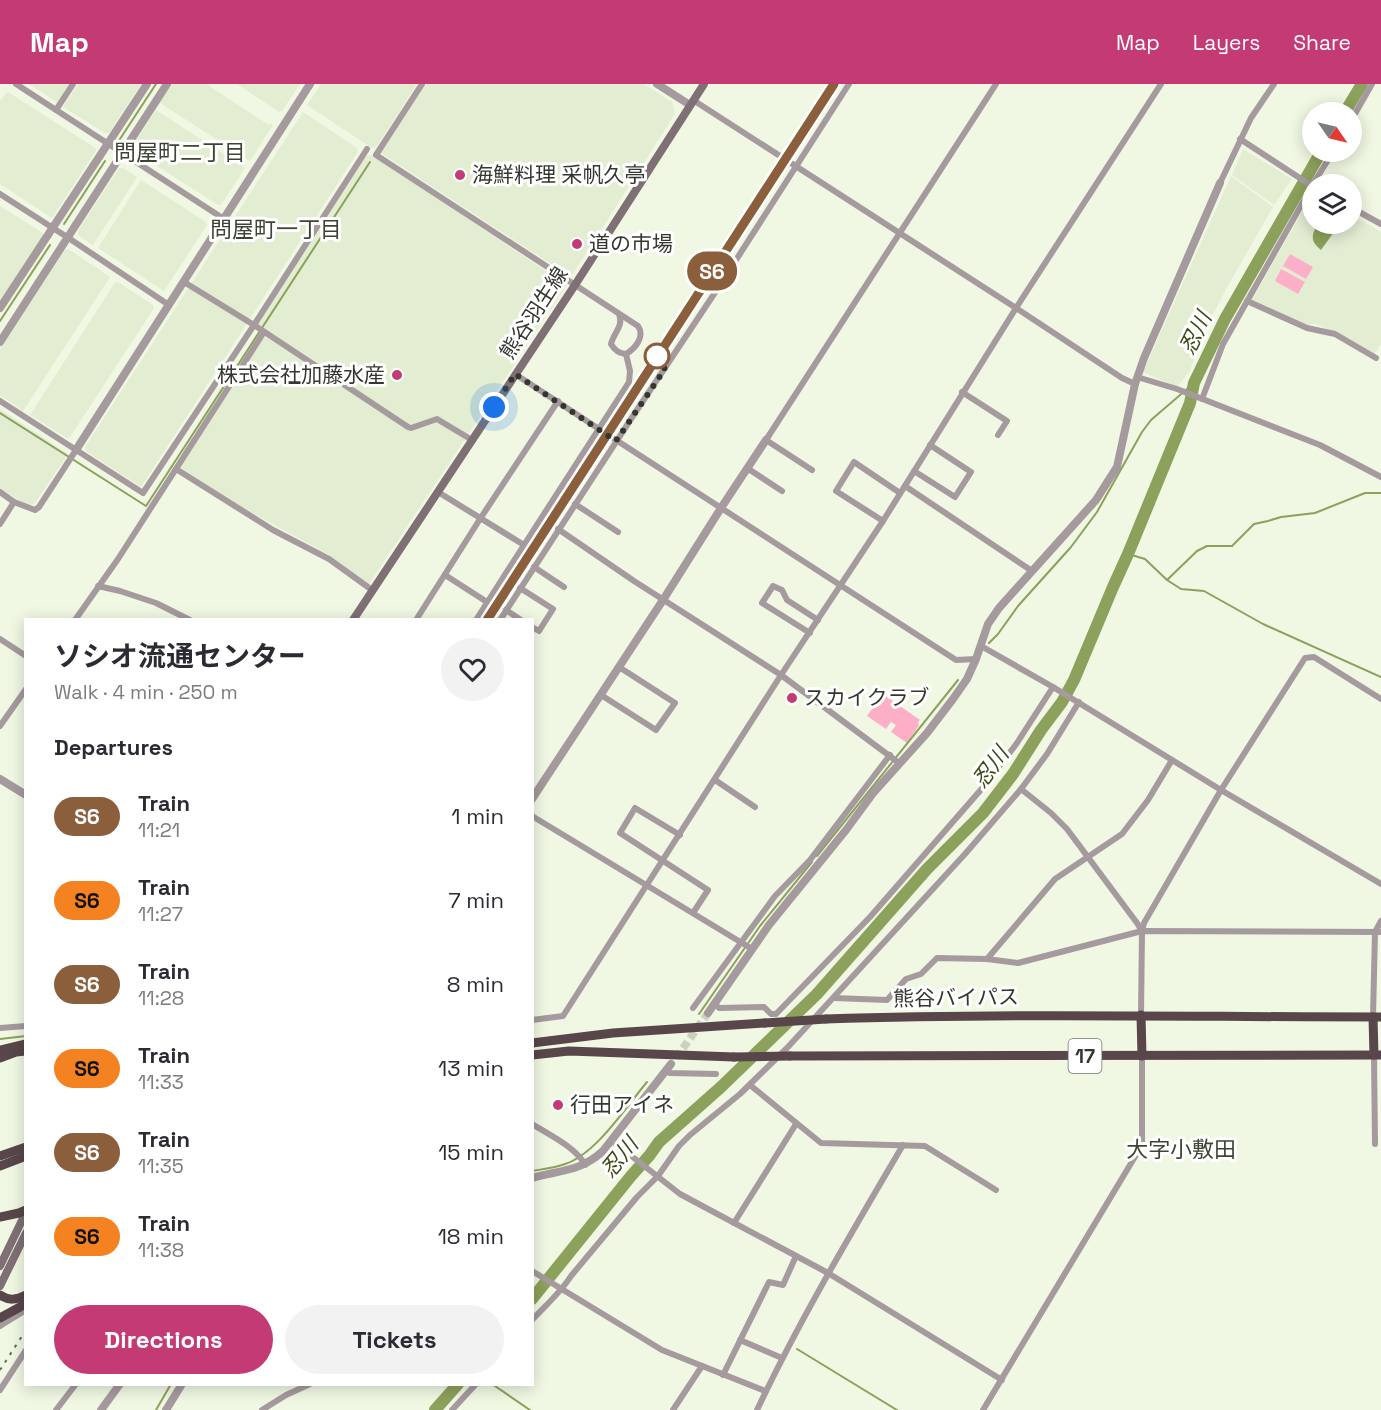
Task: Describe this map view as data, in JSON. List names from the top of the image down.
{
  "streets": {
    "highway": ["熊谷バイパス", "17"],
    "main road": ["熊谷羽生線"]
  },
  "districts": ["問屋町二丁目", "問屋町一丁目", "大字小敷田"],
  "water": ["忍川"],
  "places": [
    "海鮮料理 采帆久亭",
    "道の市場",
    "株式会社加藤水産",
    "スカイクラブ",
    "行田アイネ"
  ],
  "north": "bottom right",
  "page": {
    "header": "Map",
    "nav": ["Map", "Layers", "Share"],
    "on_map": "S6",
    "heading": [
      ["ソシオ流通センター", "Walk · 4 min · 250 m"],
      "Departures"
    ],
    "list": [
      {
        "mark": "S6",
        "name": "Train",
        "note": "11:21",
        "value": "1 min"
      },
      {
        "mark": "S6",
        "name": "Train",
        "note": "11:27",
        "value": "7 min"
      },
      {
        "mark": "S6",
        "name": "Train",
        "note": "11:28",
        "value": "8 min"
      },
      {
        "mark": "S6",
        "name": "Train",
        "note": "11:33",
        "value": "13 min"
      },
      {
        "mark": "S6",
        "name": "Train",
        "note": "11:35",
        "value": "15 min"
      },
      {
        "mark": "S6",
        "name": "Train",
        "note": "11:38",
        "value": "18 min"
      }
    ],
    "buttons": ["Directions", "Tickets"]
  }
}
